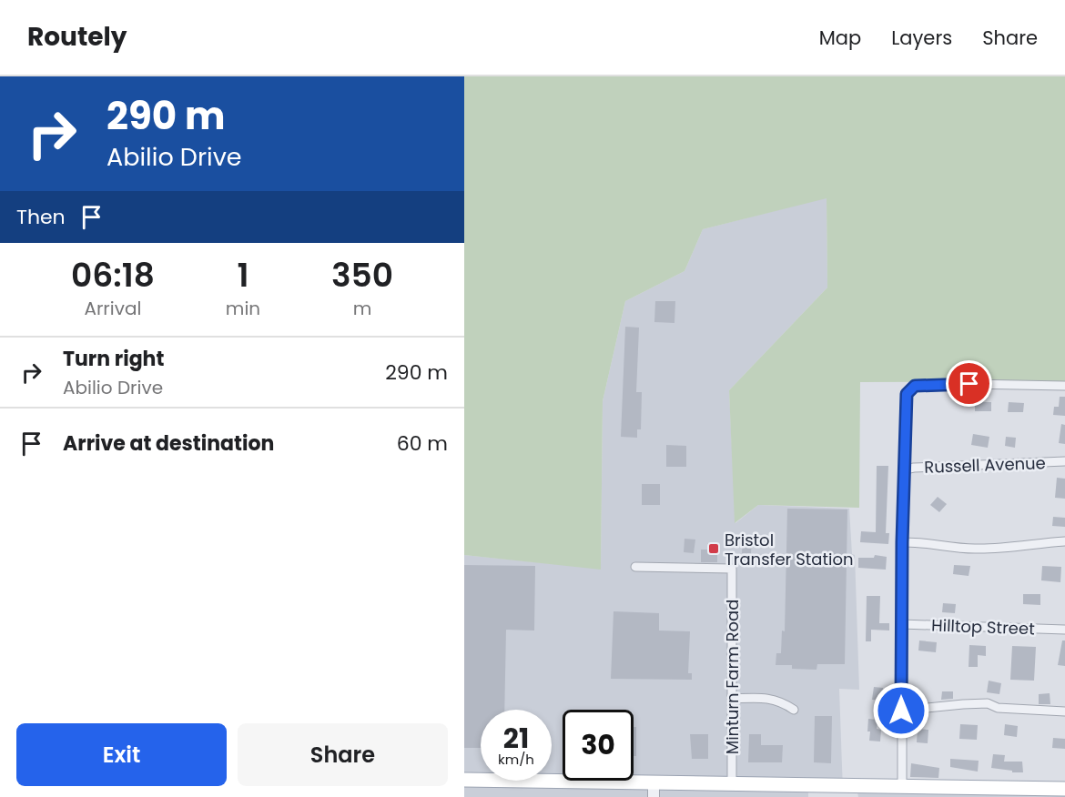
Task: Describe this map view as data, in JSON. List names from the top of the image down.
{
  "streets": {
    "street": ["Russell Avenue", "Hilltop Street", "Minturn Farm Road"]
  },
  "places": {
    "transit": ["Bristol Transfer Station"]
  },
  "page": {
    "header": "Routely",
    "nav": ["Map", "Layers", "Share"],
    "turn": ["290 m", "Abilio Drive"],
    "then": "Then",
    "eta": [
      "06:18",
      "Arrival",
      "1",
      "min",
      "350",
      "m"
    ],
    "list": [
      {
        "name": "Turn right",
        "note": "Abilio Drive",
        "value": "290 m"
      },
      {
        "name": "Arrive at destination",
        "value": "60 m"
      }
    ],
    "speed": "21 km/h",
    "limit": "30",
    "buttons": ["Exit", "Share"]
  }
}
